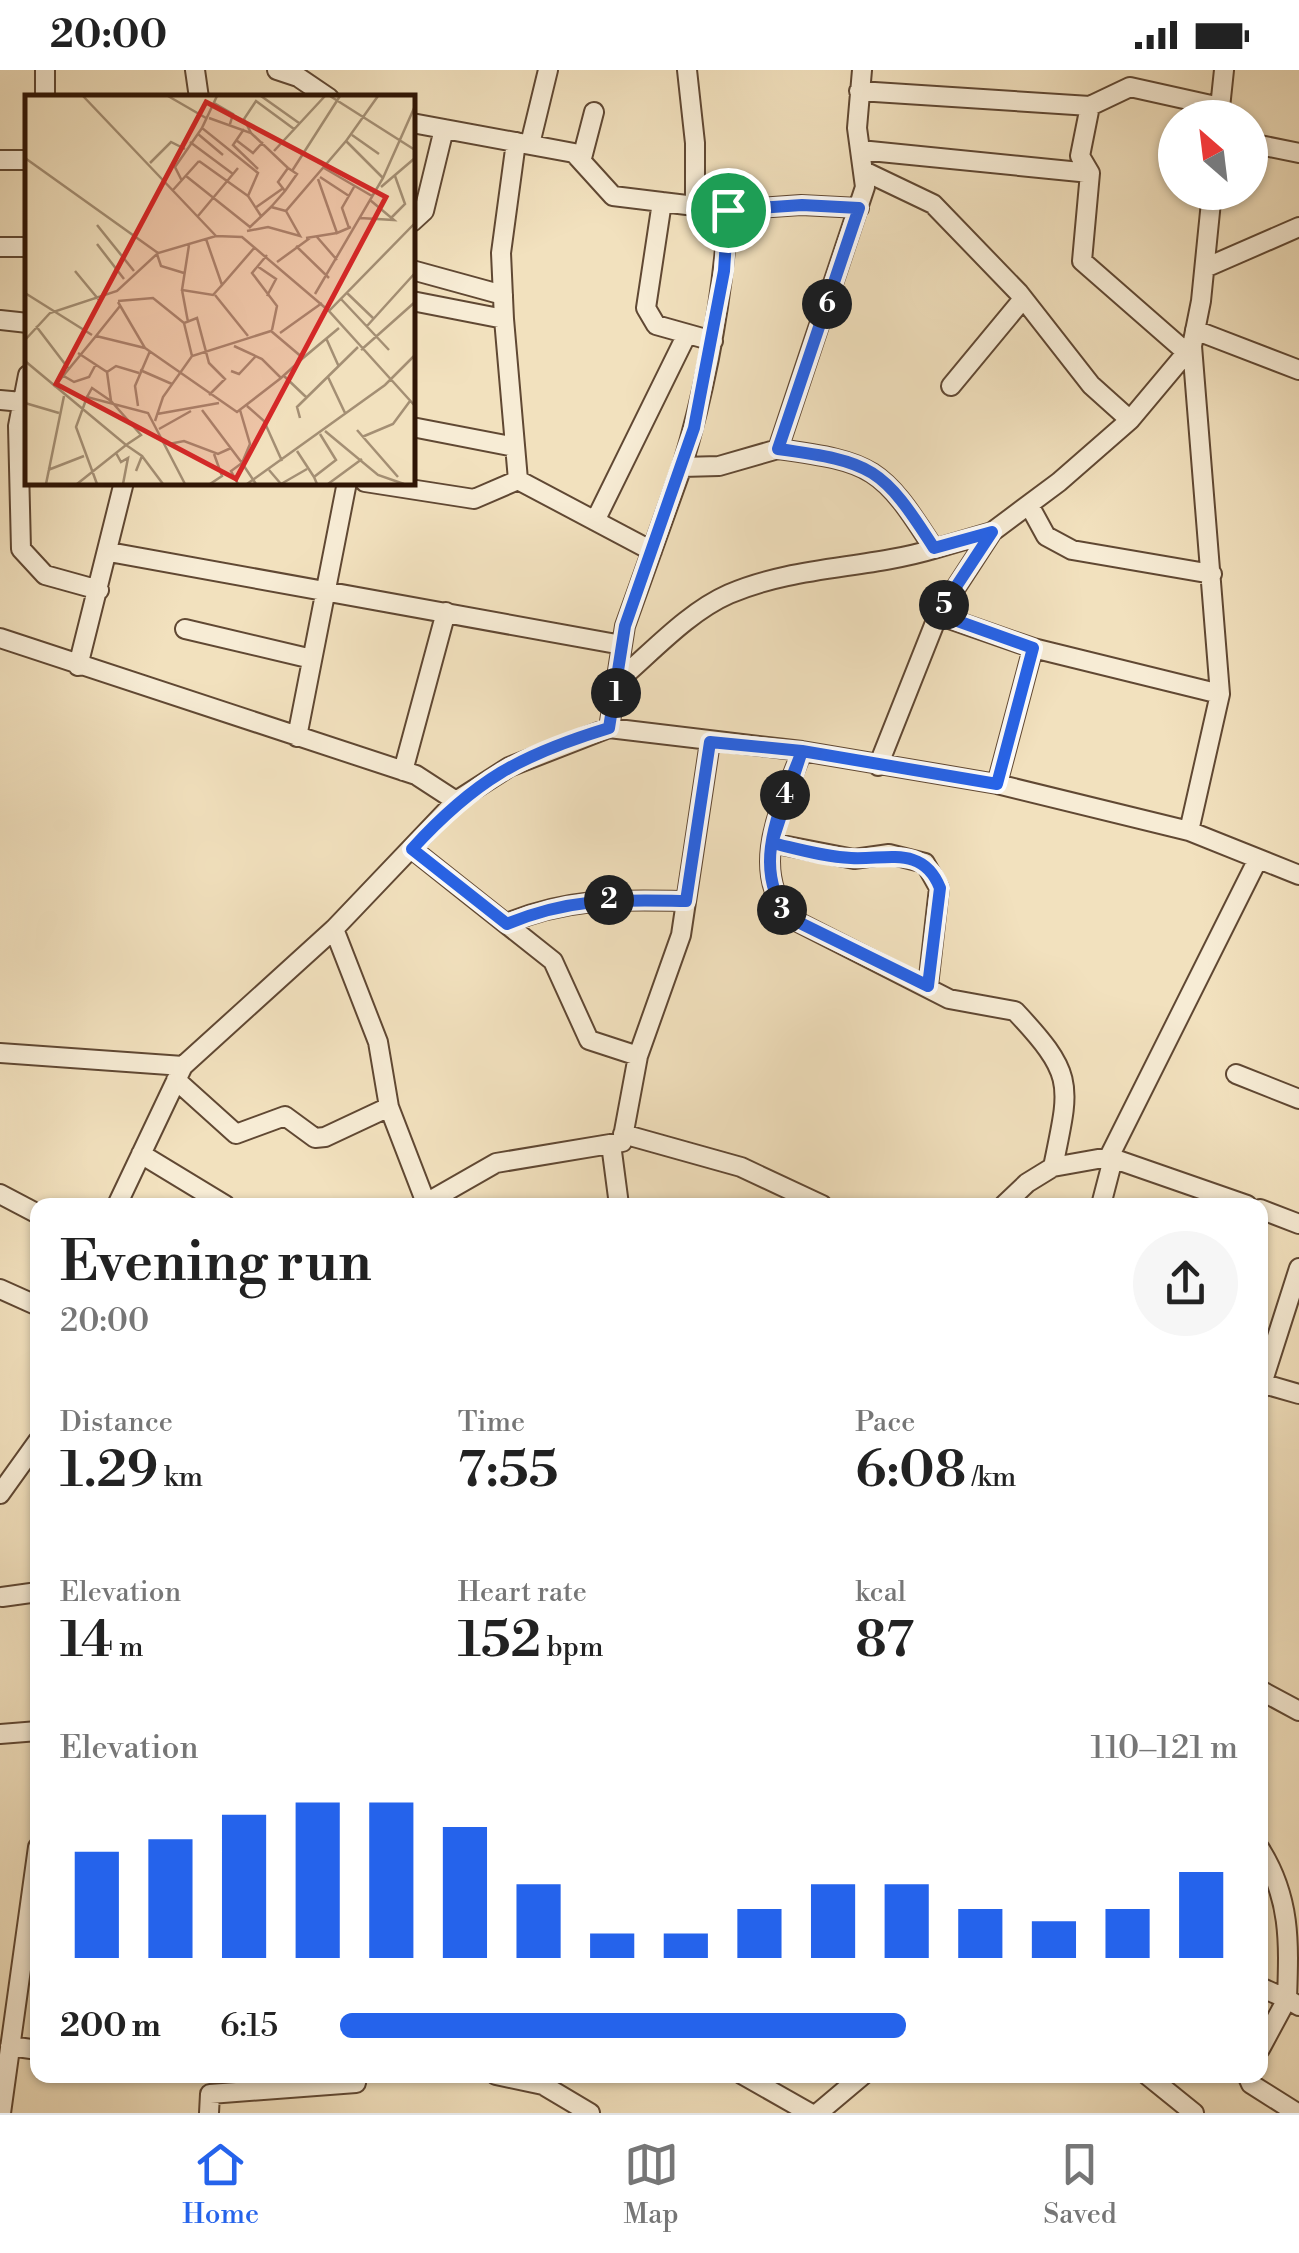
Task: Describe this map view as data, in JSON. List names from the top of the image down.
{
  "north": "top left",
  "page": {
    "status": "20:00",
    "pins": [
      "6",
      "5",
      "1",
      "4",
      "2",
      "3"
    ],
    "heading": ["Evening run", "20:00"],
    "stats": [
      ["Distance", "1.29 km"],
      ["Time", "7:55"],
      ["Pace", "6:08 /km"],
      ["Elevation", "14 m"],
      ["Heart rate", "152 bpm"],
      ["kcal", "87"]
    ],
    "chart": ["Elevation", "110–121 m"],
    "list": [
      {
        "name": "200 m",
        "note": "6:15"
      }
    ],
    "tabs": ["Home", "Map", "Saved"]
  }
}
